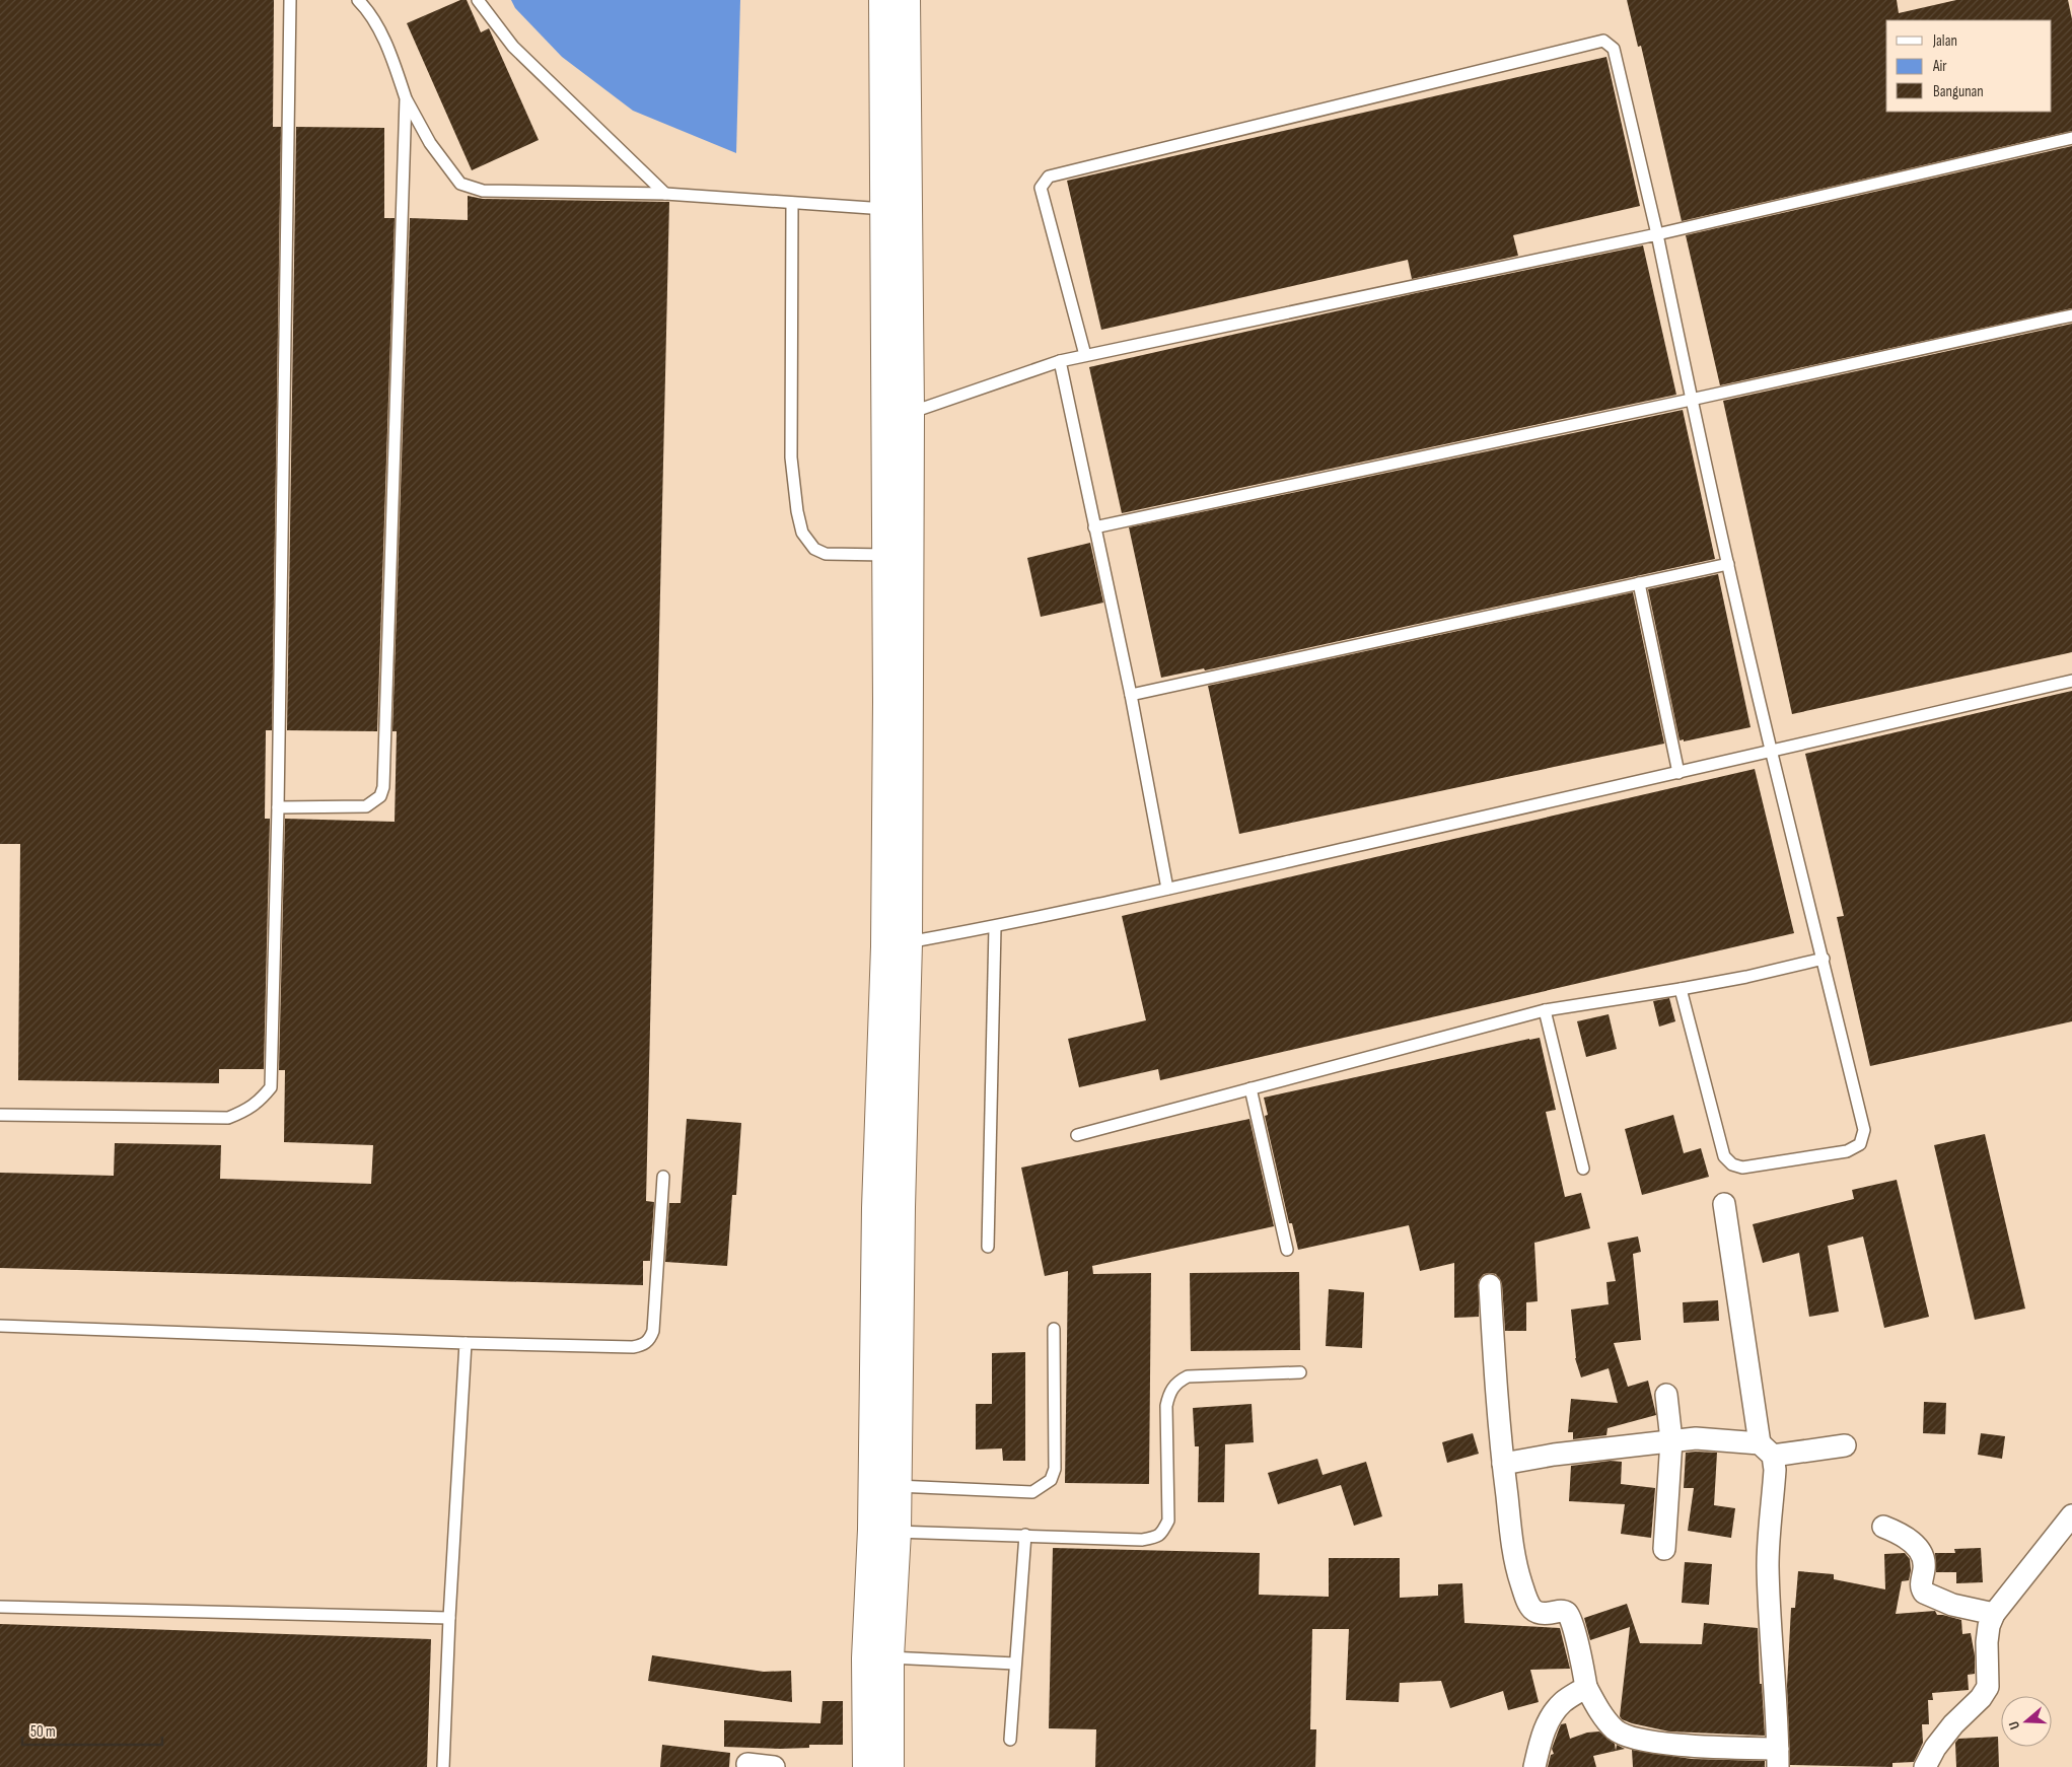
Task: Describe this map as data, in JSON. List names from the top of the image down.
{
  "legend": ["Jalan", "Air", "Bangunan"],
  "scale_bar": "50 m",
  "north": "left"
}
